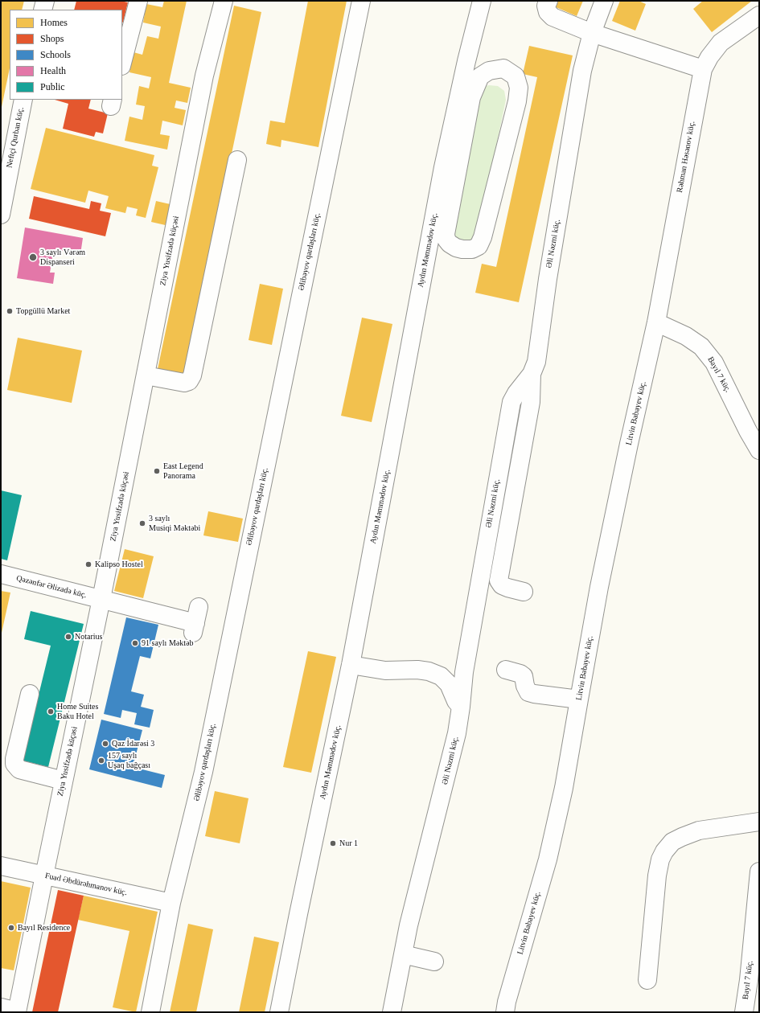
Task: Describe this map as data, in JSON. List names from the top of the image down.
{
  "streets": {
    "street": [
      "Neftçi Qurban küç.",
      "Rəhman Həsənov küç.",
      "Əli Nəzmi küç.",
      "Aydın Məmmədov küç.",
      "Ziya Yusifzadə küçəsi",
      "Əlibəyov qardaşları küç.",
      "Bayıl 7 küç.",
      "Litvin Babayev küç.",
      "Qəzənfər Əlizadə küç.",
      "Fuad Əbdürəhmanov küç."
    ]
  },
  "crossings": [
    ["Rəhman Həsənov küç.", "Bayıl 7 küç."],
    ["Rəhman Həsənov küç.", "Litvin Babayev küç."],
    ["Ziya Yusifzadə küçəsi", "Qəzənfər Əlizadə küç."],
    ["Ziya Yusifzadə küçəsi", "Fuad Əbdürəhmanov küç."],
    ["Əlibəyov qardaşları küç.", "Fuad Əbdürəhmanov küç."],
    ["Bayıl 7 küç.", "Litvin Babayev küç."]
  ],
  "places": [
    "3 saylı Vərəm Dispanseri",
    "Topgüllü Market",
    "East Legend Panorama",
    "3 saylı Musiqi Məktəbi",
    "Kalipso Hostel",
    "Notarius",
    "91 saylı Məktəb",
    "Home Suites Baku Hotel",
    "Qaz İdarəsi 3",
    "157 saylı Uşaq bağçası",
    "Nur 1",
    "Bayıl Residence"
  ],
  "legend": [
    "Homes",
    "Shops",
    "Schools",
    "Health",
    "Public"
  ]
}
